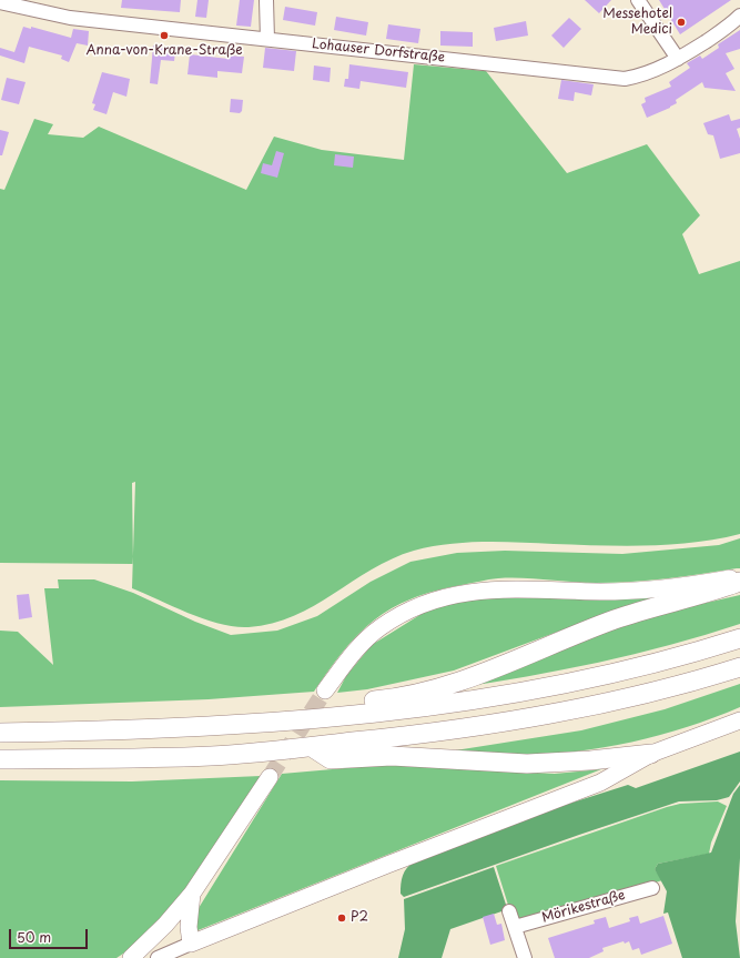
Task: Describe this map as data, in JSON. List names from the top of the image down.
{
  "streets": {
    "street": ["Lohauser Dorfstraße", "Mörikestraße"]
  },
  "places": ["Messehotel Medici", "Anna-von-Krane-Straße", "P2"],
  "scale_bar": "50 m"
}
